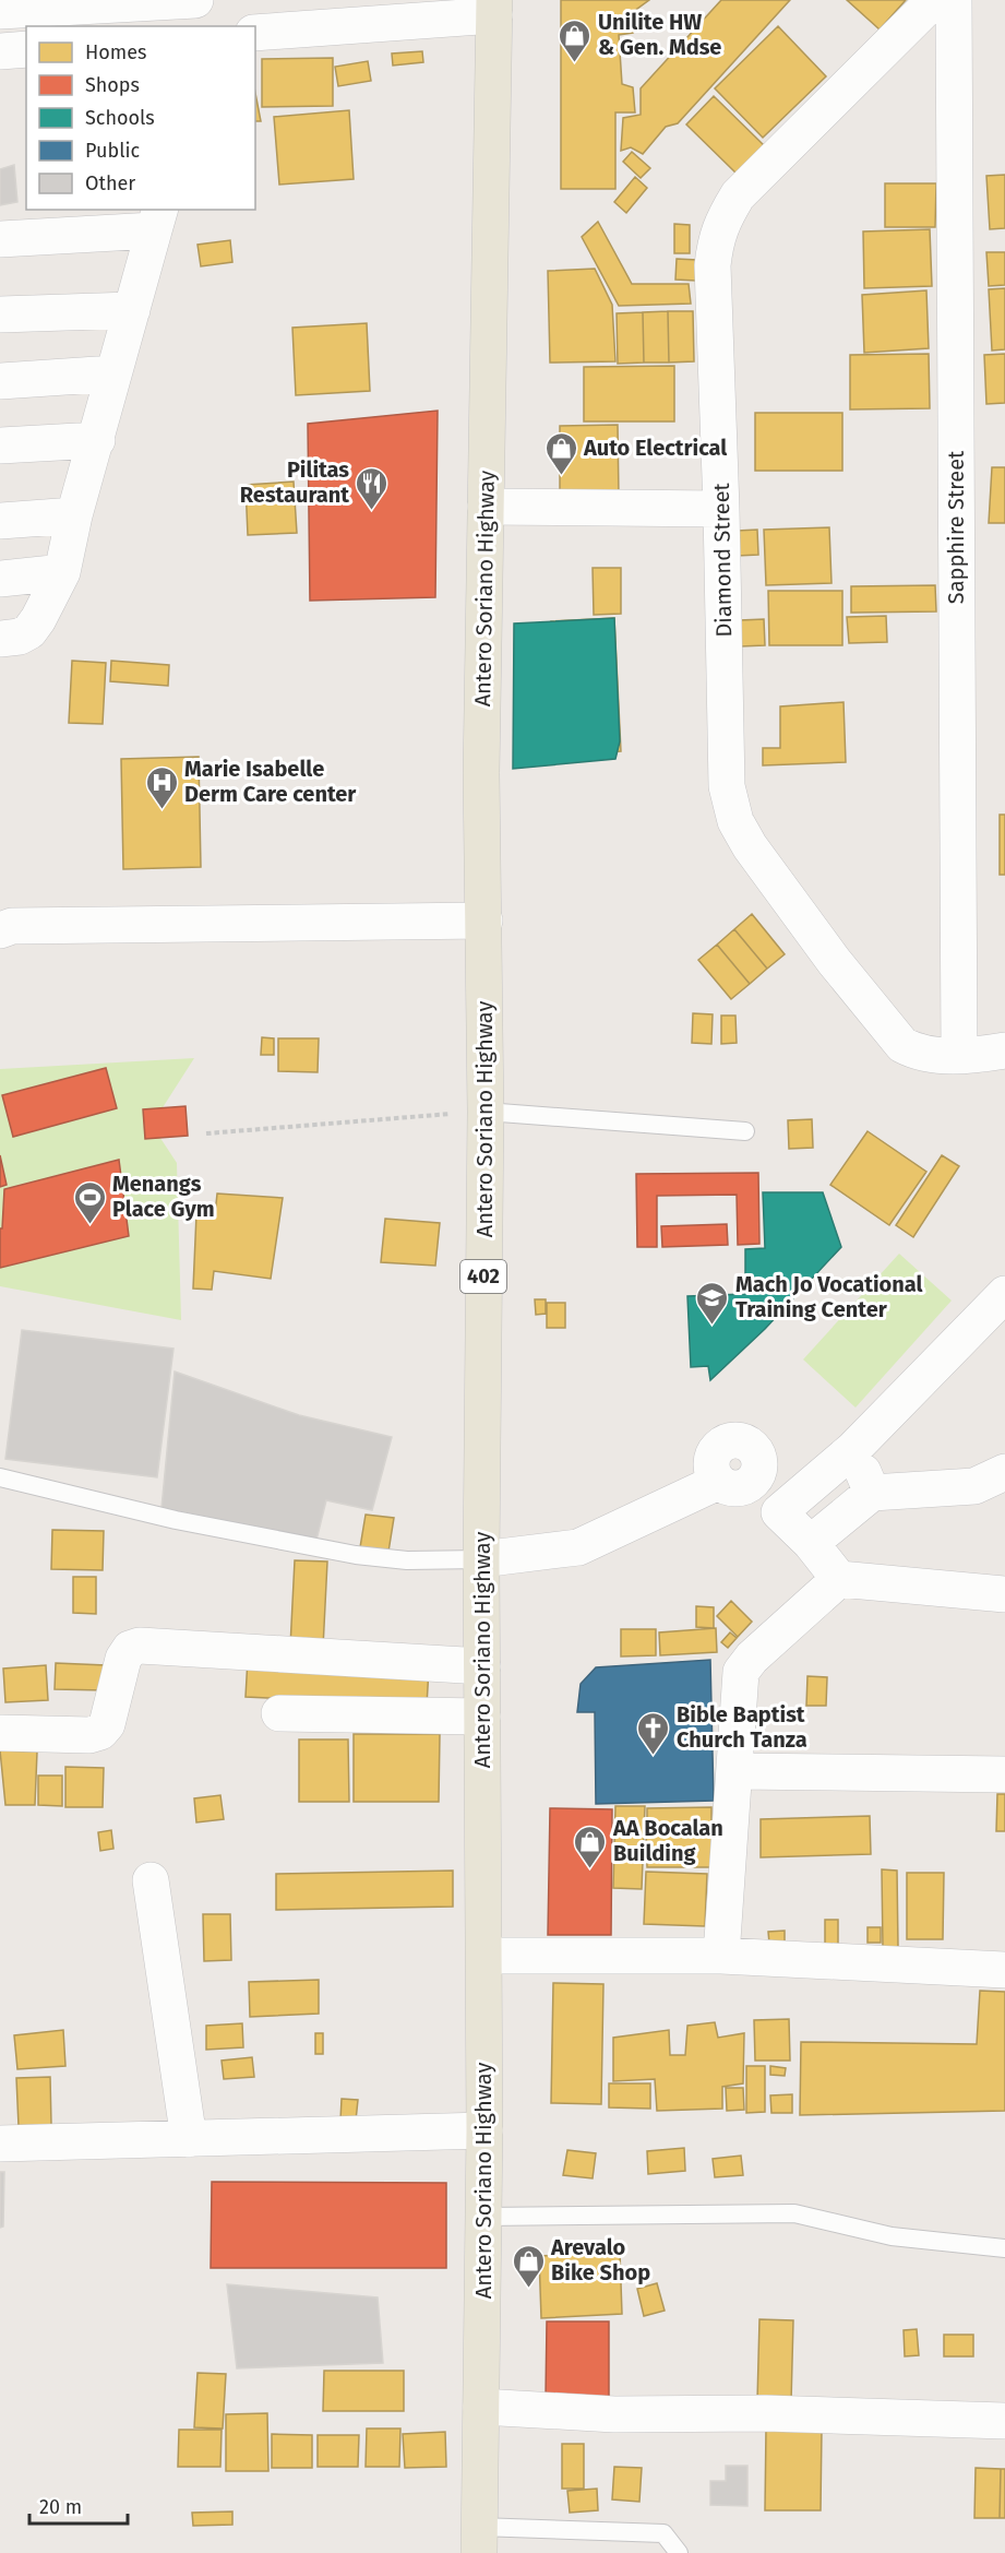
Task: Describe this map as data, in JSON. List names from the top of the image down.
{
  "streets": {
    "main road": ["Antero Soriano Highway", "402"],
    "street": ["Sapphire Street", "Diamond Street"]
  },
  "crossings": [
    ["Sapphire Street", "Diamond Street"]
  ],
  "places": {
    "shop": [
      "Unilite HW & Gen. Mdse",
      "Auto Electrical",
      "AA Bocalan Building",
      "Arevalo Bike Shop"
    ],
    "restaurant": ["Pilitas Restaurant"],
    "hospital": ["Marie Isabelle Derm Care center"],
    "sports": ["Menangs Place Gym"],
    "school or university": ["Mach Jo Vocational Training Center"],
    "church": ["Bible Baptist Church Tanza"]
  },
  "legend": [
    "Homes",
    "Shops",
    "Schools",
    "Public",
    "Other"
  ],
  "scale_bar": "20 m"
}
